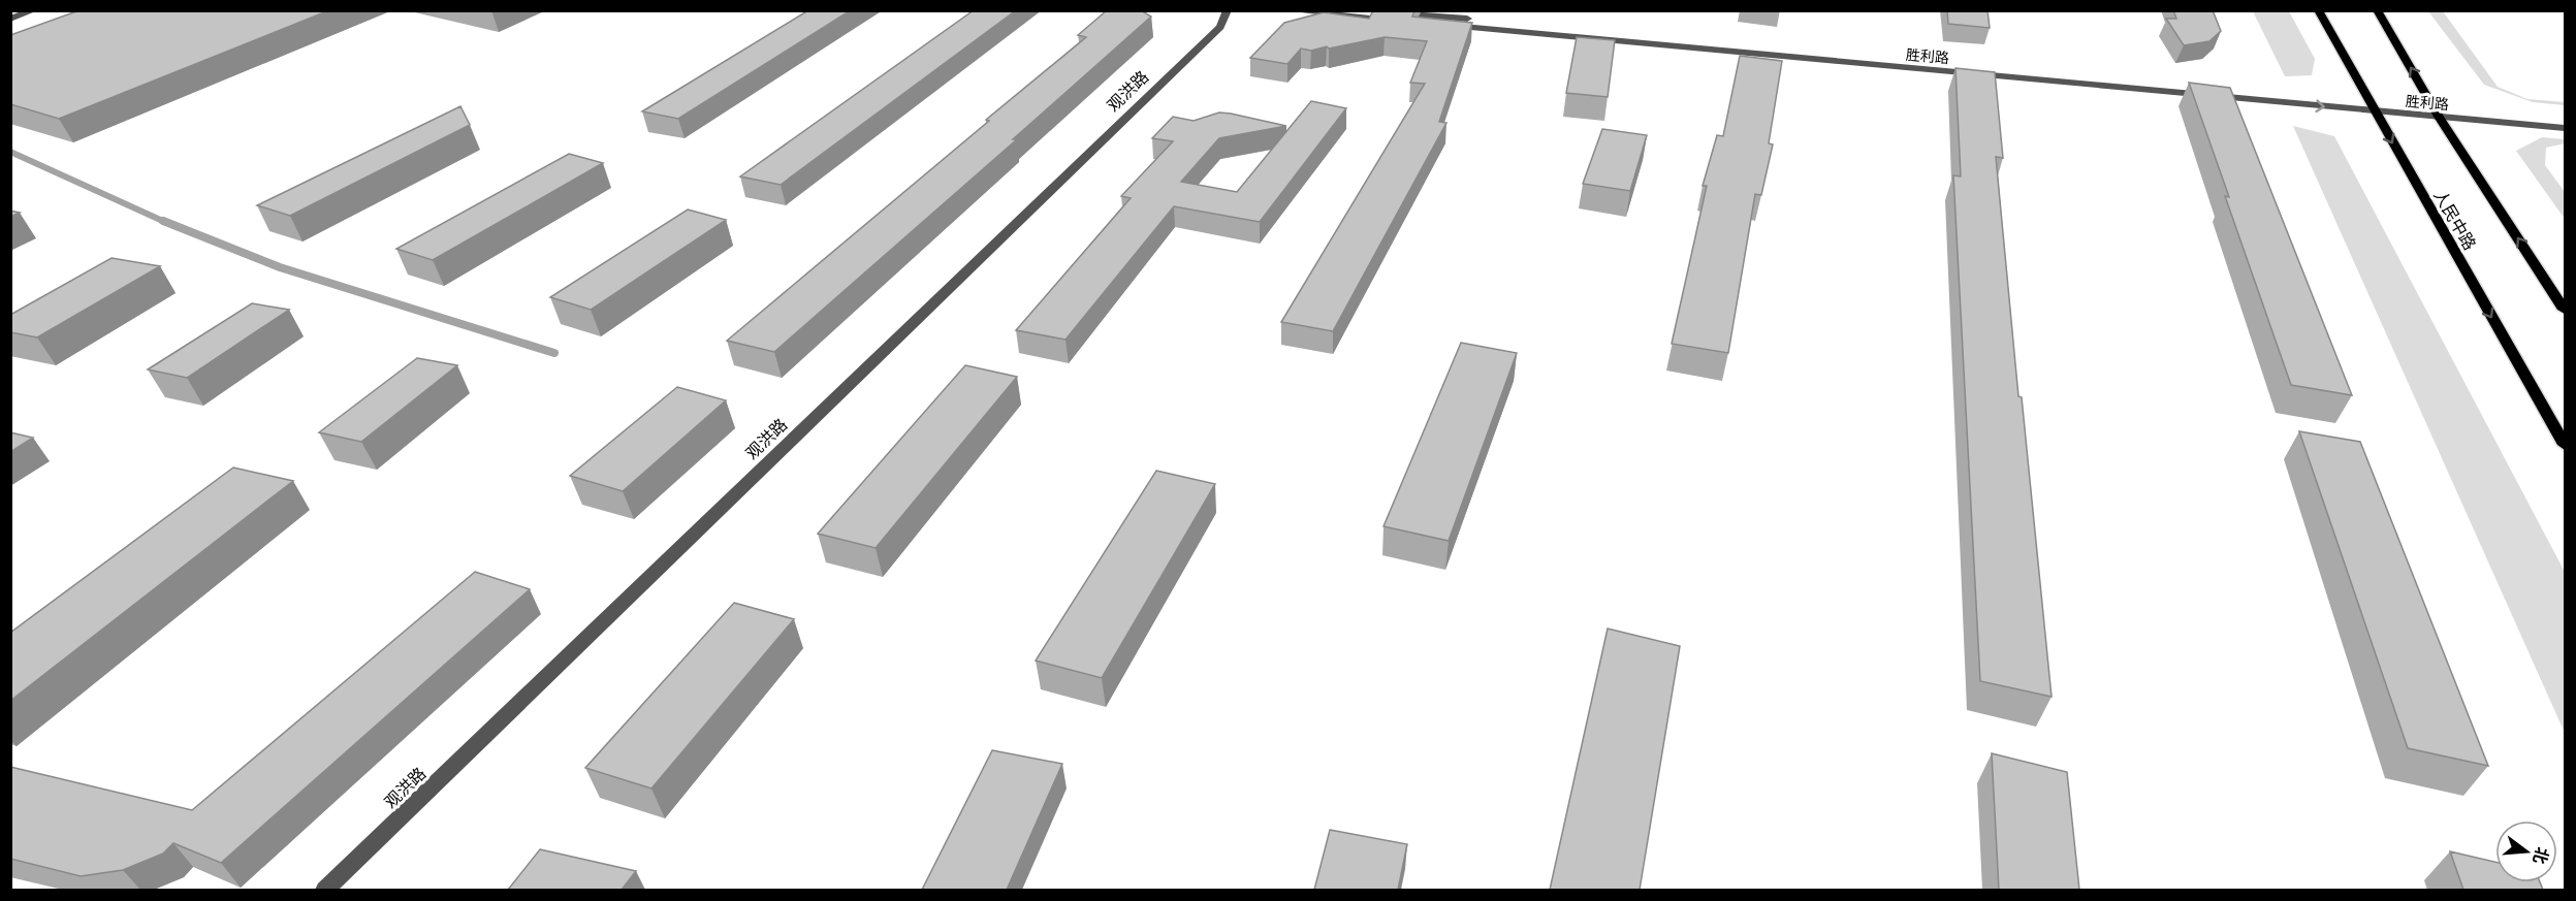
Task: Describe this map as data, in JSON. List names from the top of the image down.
{
  "streets": {
    "main road": ["人民中路"],
    "street": ["胜利路", "观洪路"]
  },
  "crossings": [
    ["胜利路", "人民中路"]
  ],
  "north": "right"
}
